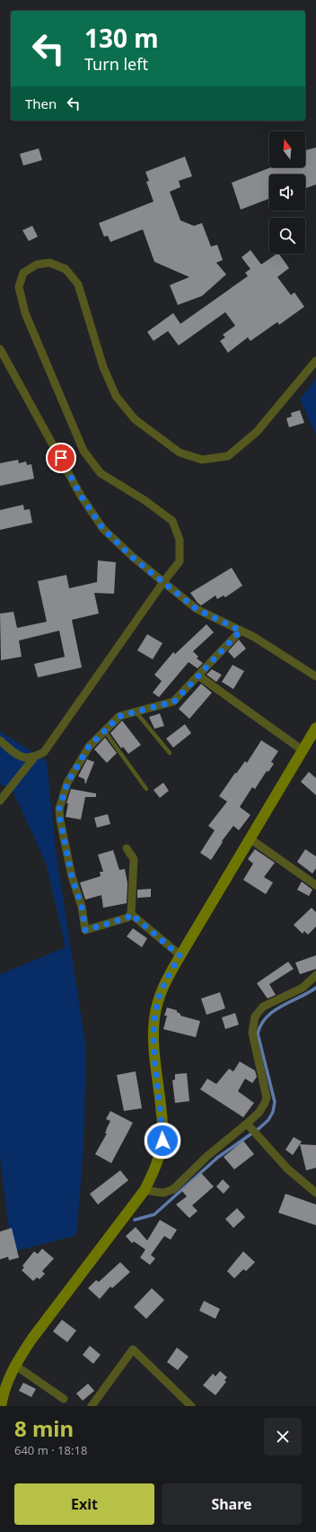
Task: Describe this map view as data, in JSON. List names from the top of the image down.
{
  "north": "top",
  "page": {
    "turn": ["130 m", "Turn left"],
    "then": "Then",
    "heading": ["8 min", "640 m · 18:18"],
    "buttons": ["Exit", "Share"]
  }
}
